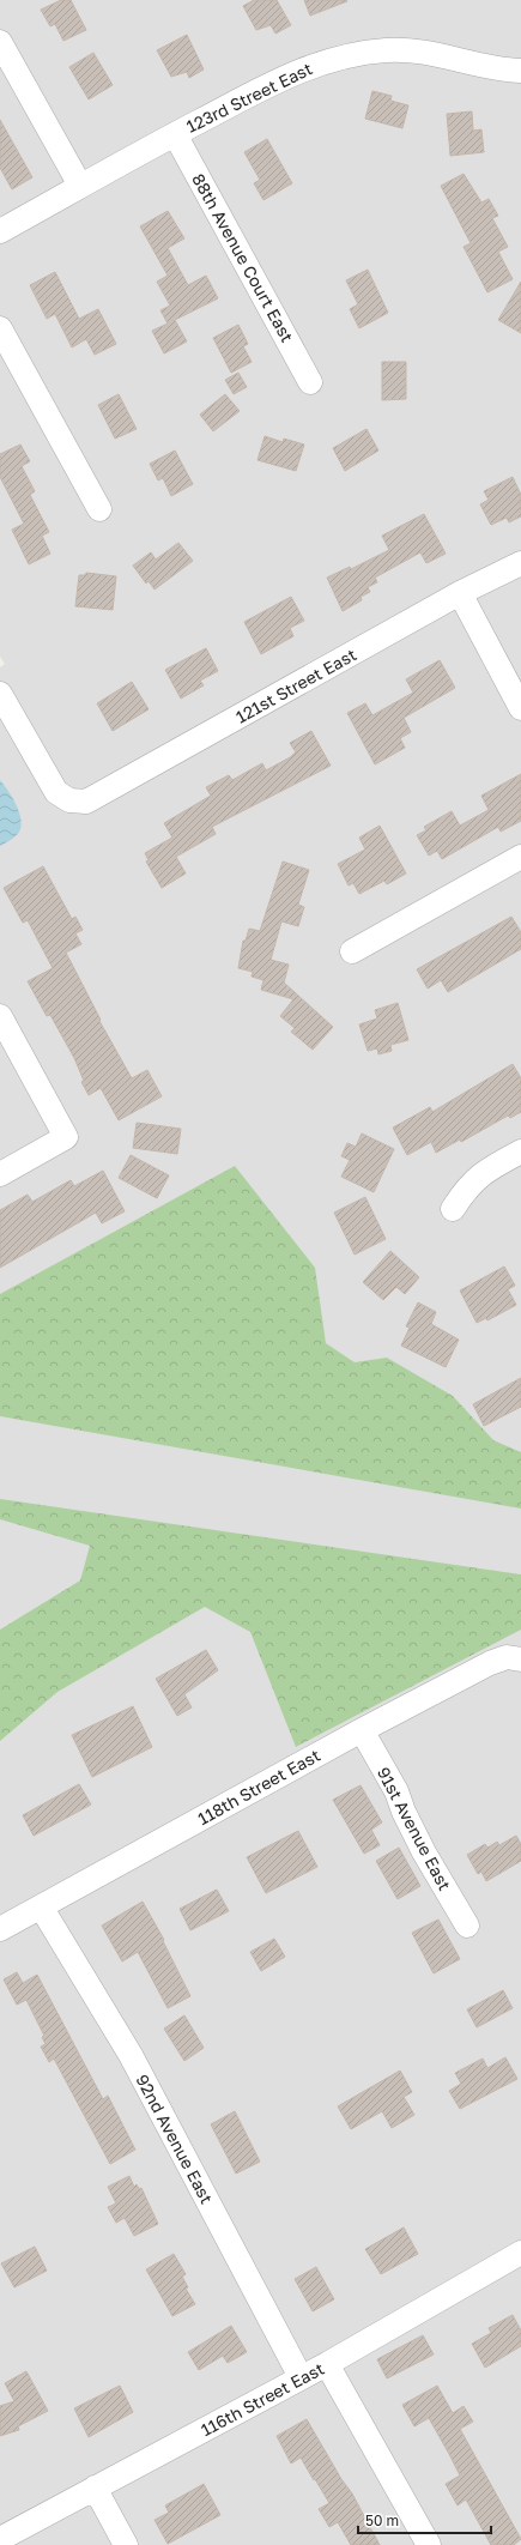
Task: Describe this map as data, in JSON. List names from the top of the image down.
{
  "streets": {
    "street": [
      "123rd Street East",
      "88th Avenue Court East",
      "121st Street East",
      "118th Street East",
      "91st Avenue East",
      "92nd Avenue East",
      "116th Street East"
    ]
  },
  "crossings": [
    ["123rd Street East", "88th Avenue Court East"],
    ["118th Street East", "91st Avenue East"],
    ["118th Street East", "92nd Avenue East"],
    ["92nd Avenue East", "116th Street East"]
  ],
  "scale_bar": "50 m"
}
